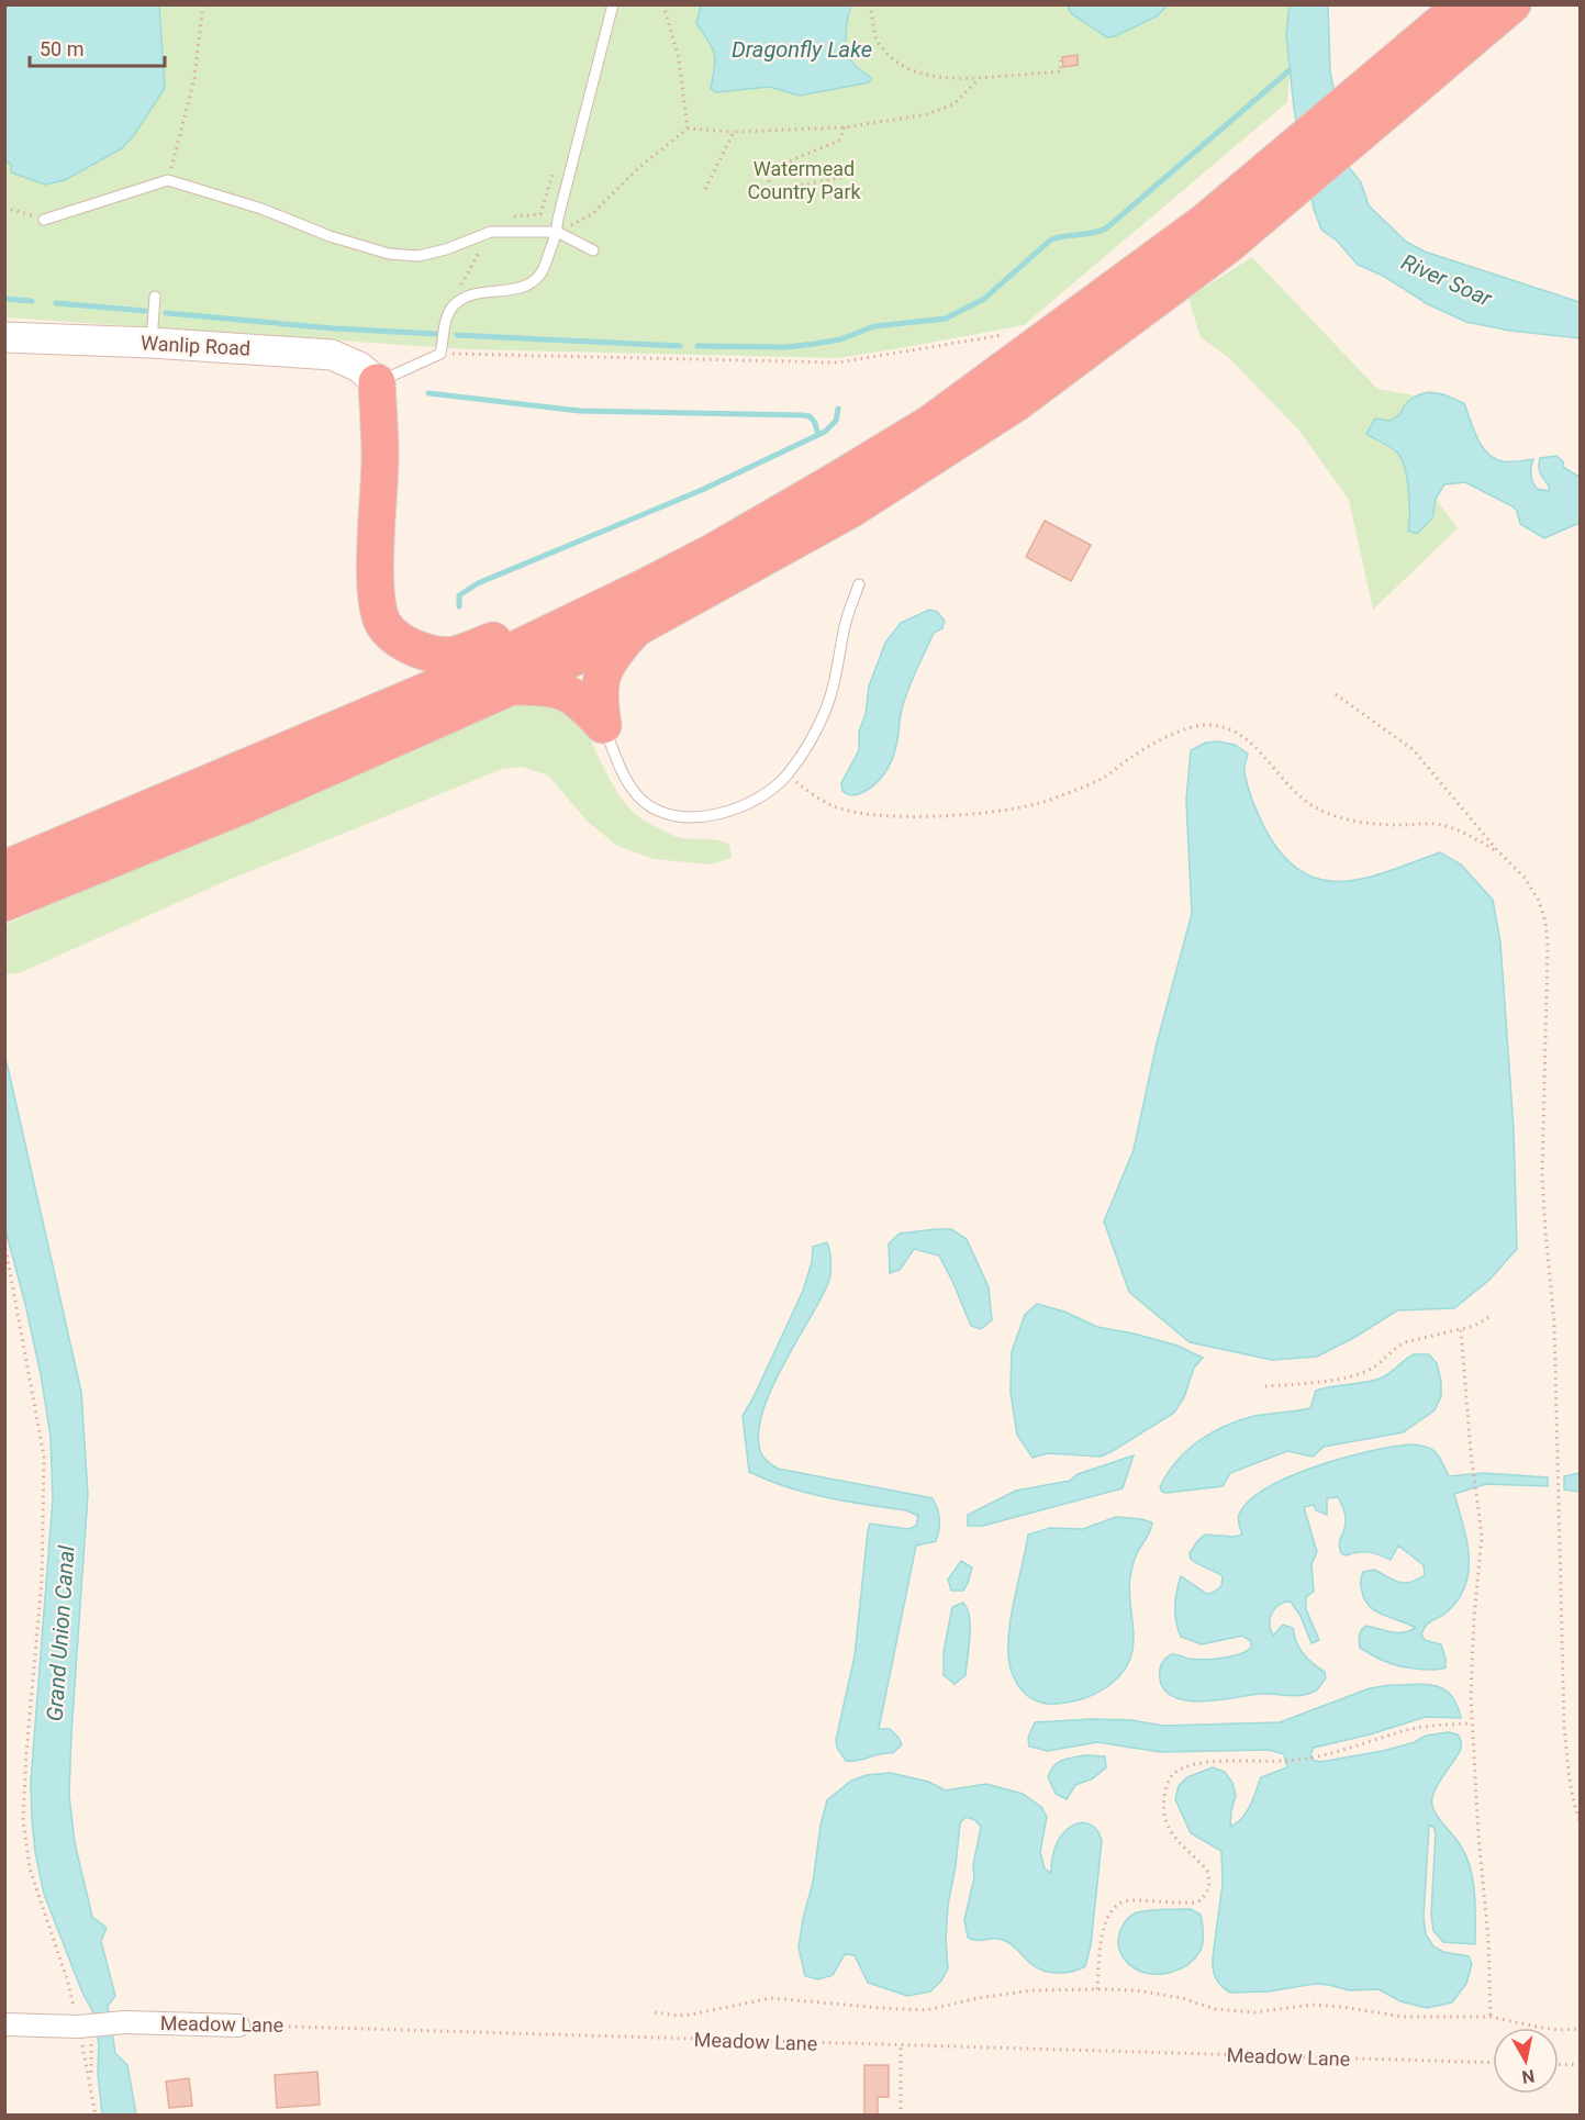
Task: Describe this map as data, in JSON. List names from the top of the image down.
{
  "streets": {
    "street": ["Wanlip Road", "Meadow Lane"]
  },
  "water": ["Dragonfly Lake", "River Soar", "Grand Union Canal"],
  "parks": ["Watermead Country Park"],
  "scale_bar": "50 m",
  "north": "bottom"
}
